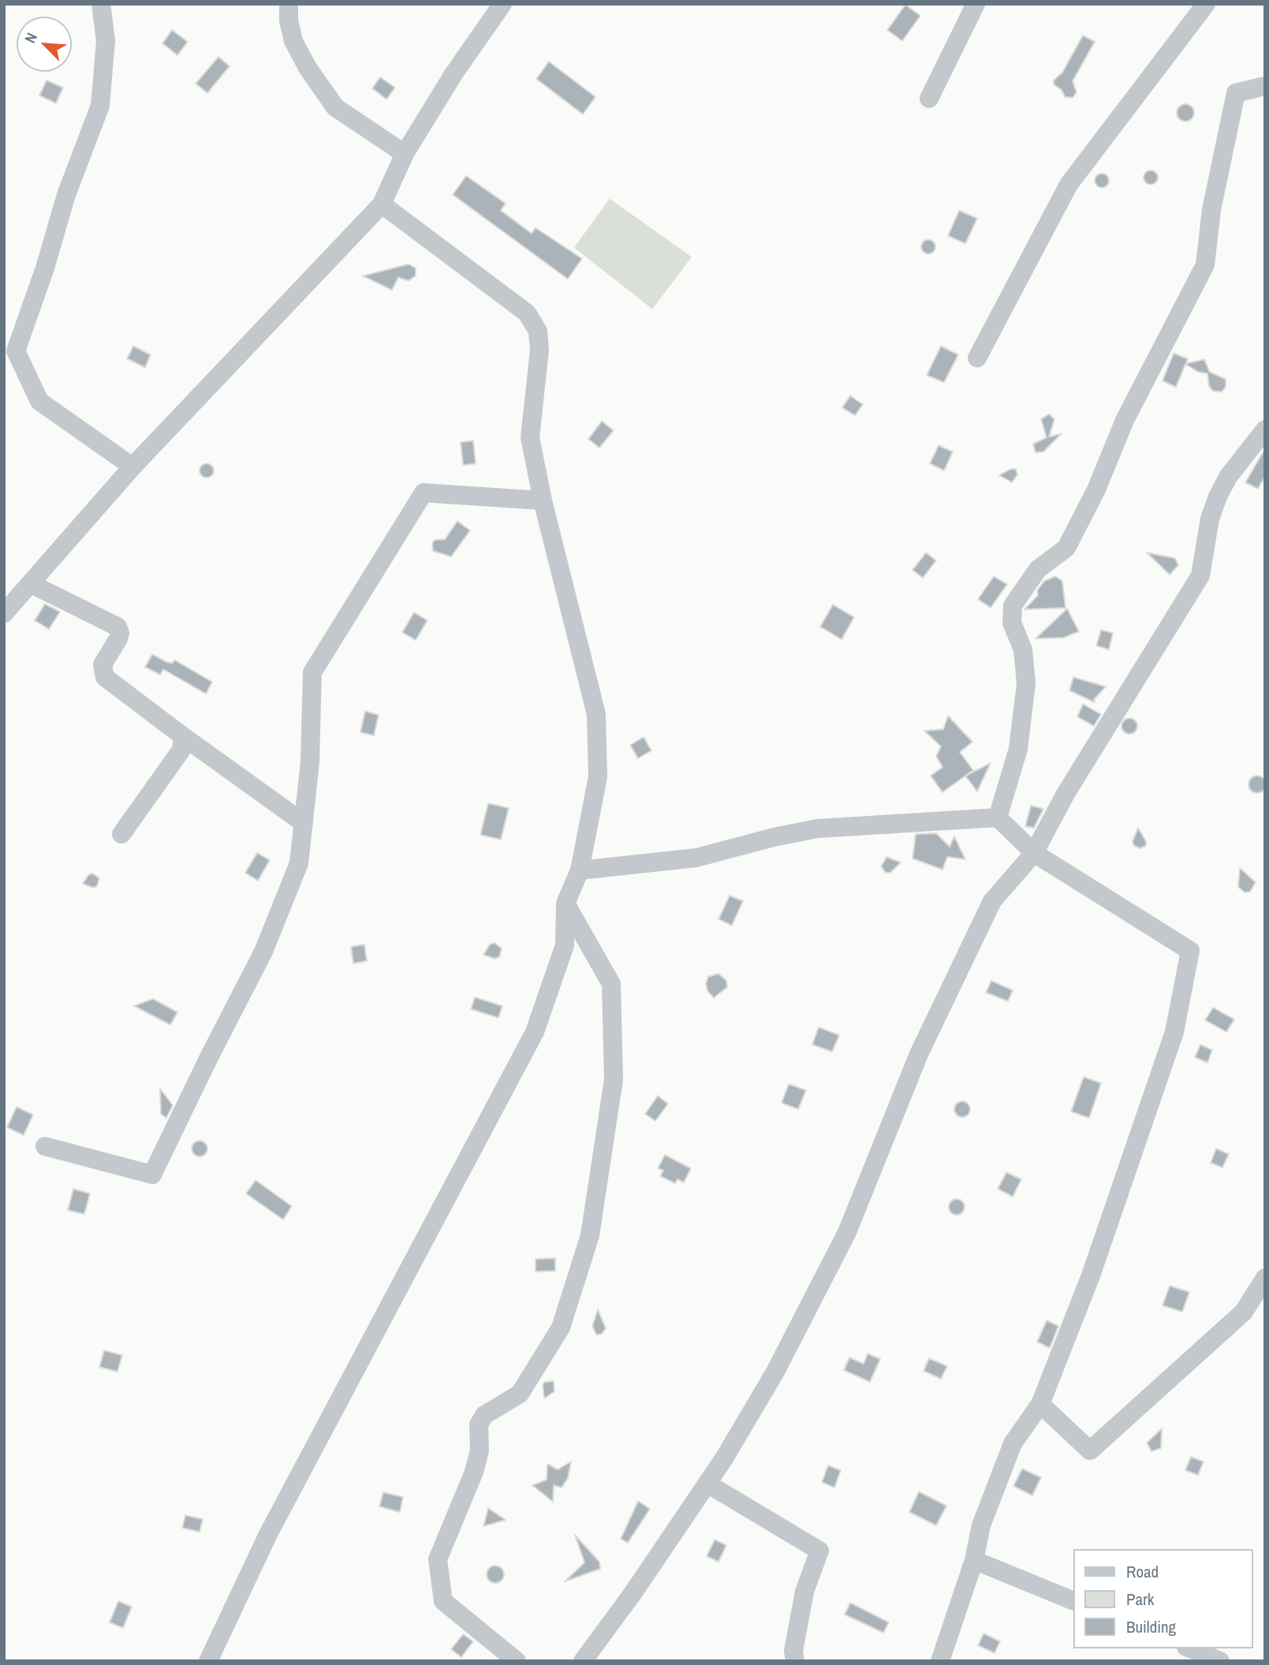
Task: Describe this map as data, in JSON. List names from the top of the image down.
{
  "legend": ["Road", "Park", "Building"],
  "north": "top left"
}
